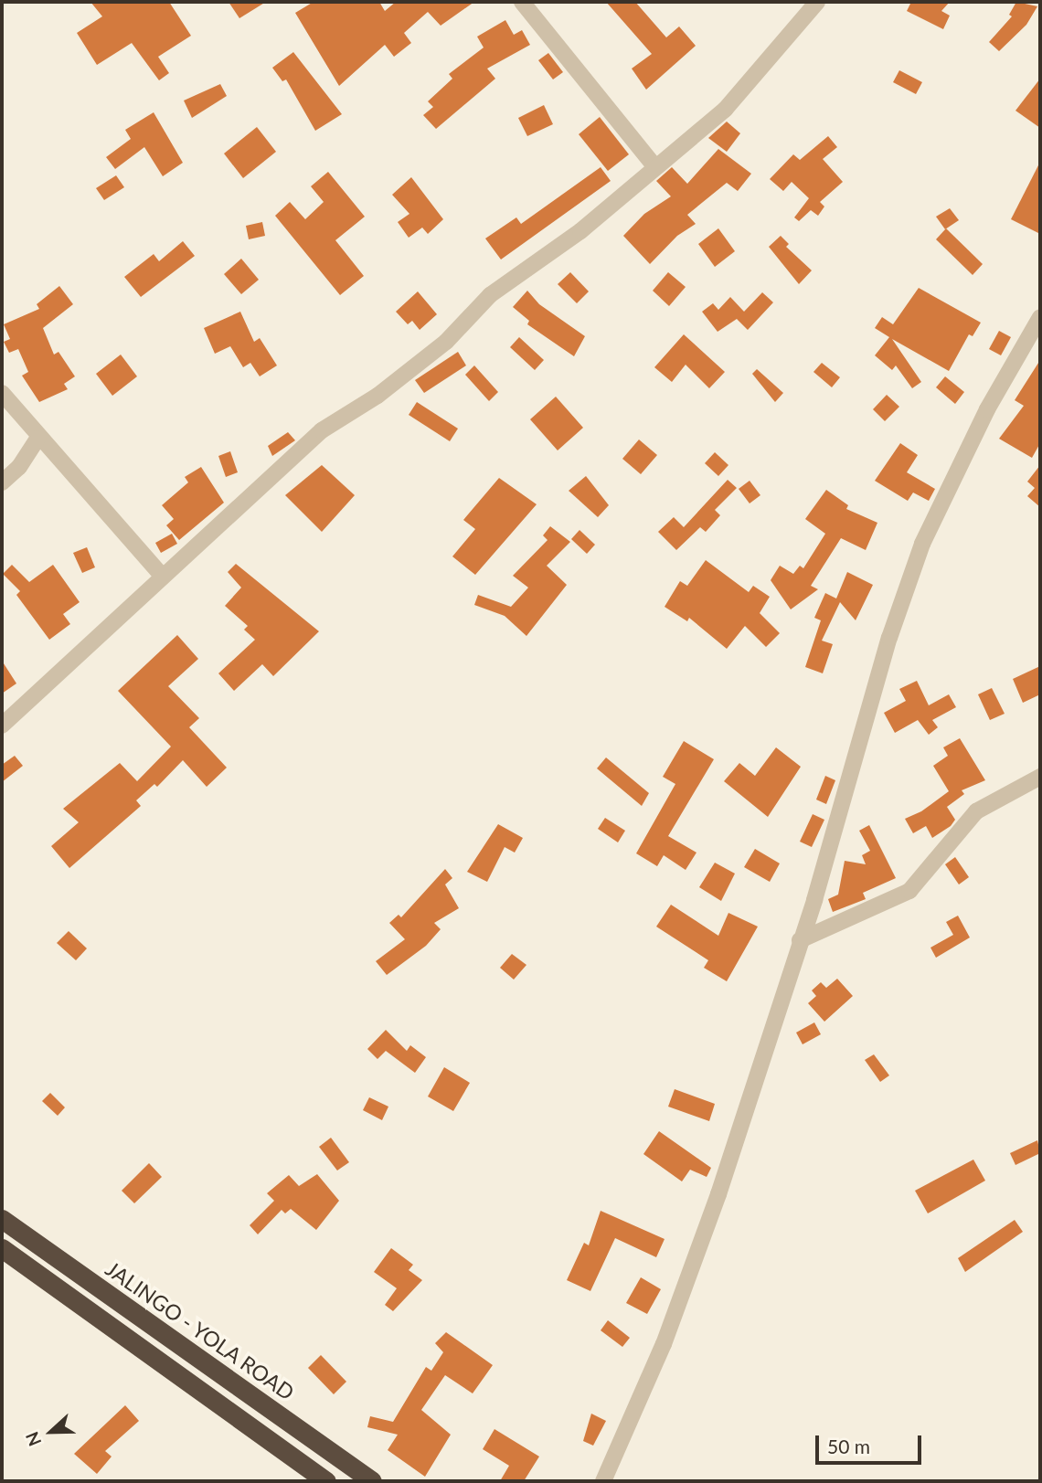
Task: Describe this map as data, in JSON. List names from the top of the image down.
{
  "streets": {
    "highway": ["JALINGO - YOLA ROAD"]
  },
  "scale_bar": "50 m",
  "north": "left"
}
